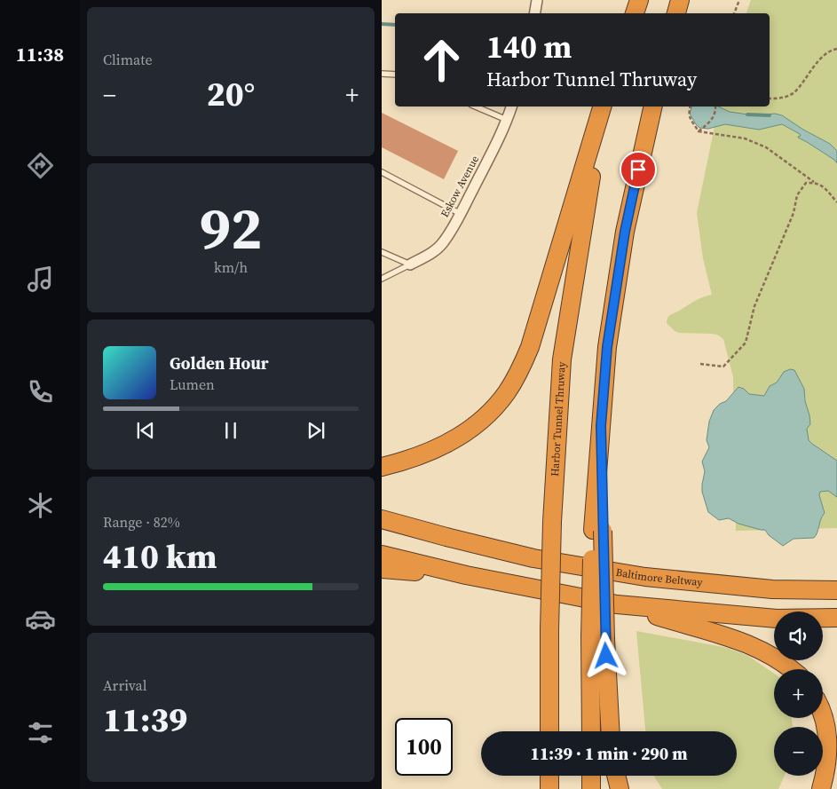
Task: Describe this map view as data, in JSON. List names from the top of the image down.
{
  "streets": {
    "highway": ["Harbor Tunnel Thruway", "Baltimore Beltway"],
    "street": ["Eskow Avenue"]
  },
  "page": {
    "tabs": "11:38",
    "tile": [
      "Climate",
      ["92", "km/h"],
      ["Range · 82%", "410 km"],
      ["Arrival", "11:39"]
    ],
    "turn": ["140 m", "Harbor Tunnel Thruway"],
    "heat": ["−", "20°", "+"],
    "song": ["Golden Hour", "Lumen"],
    "map_buttons": ["+", "−"],
    "limit": "100",
    "trip": "11:39 · 1 min · 290 m"
  }
}
